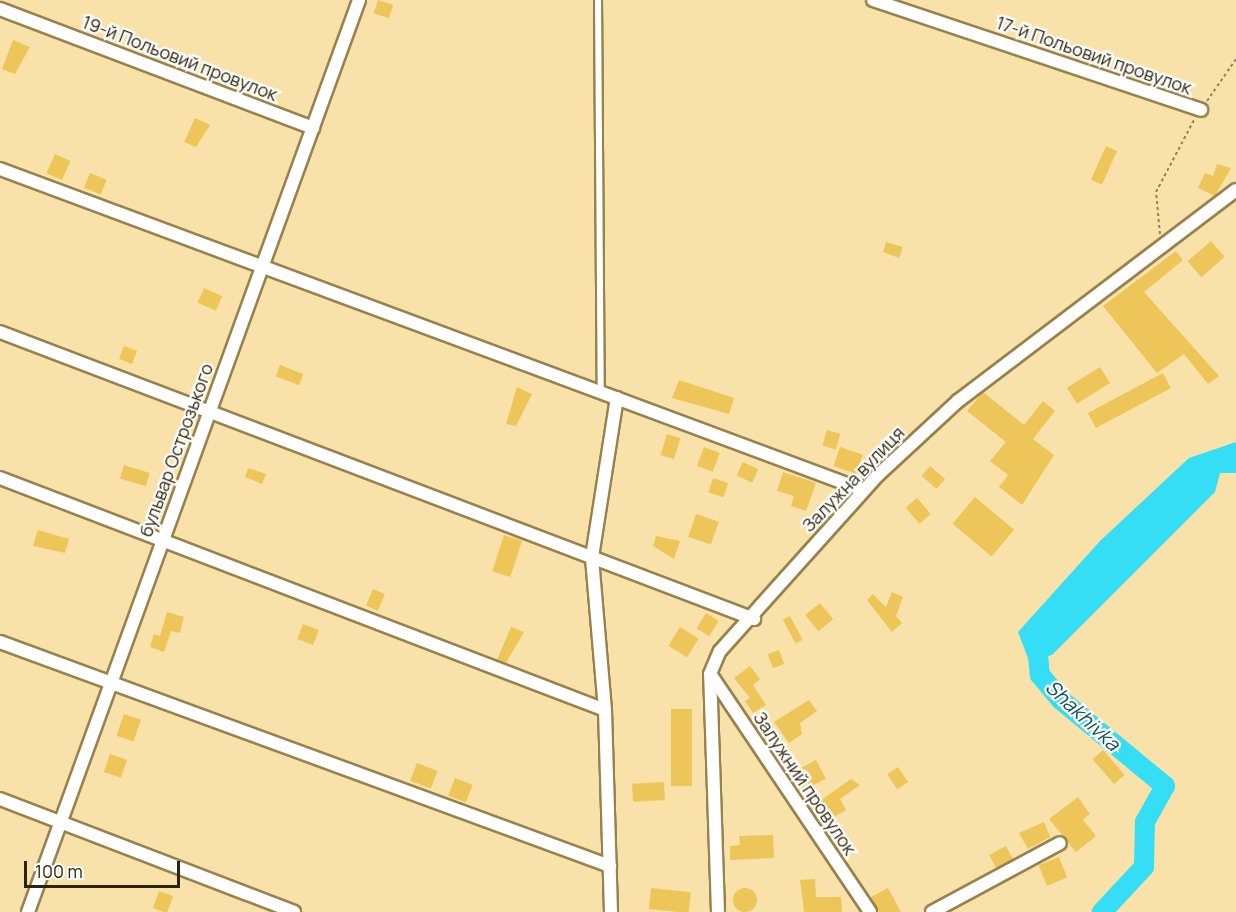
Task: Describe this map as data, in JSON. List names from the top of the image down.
{
  "streets": {
    "street": [
      "17-й Польовий провулок",
      "19-й Польовий провулок",
      "бульвар Острозького",
      "Залужна вулиця",
      "Залужний провулок"
    ]
  },
  "crossings": [
    ["19-й Польовий провулок", "бульвар Острозького"],
    ["Залужна вулиця", "Залужний провулок"]
  ],
  "water": ["Shakhivka"],
  "scale_bar": "100 m"
}
